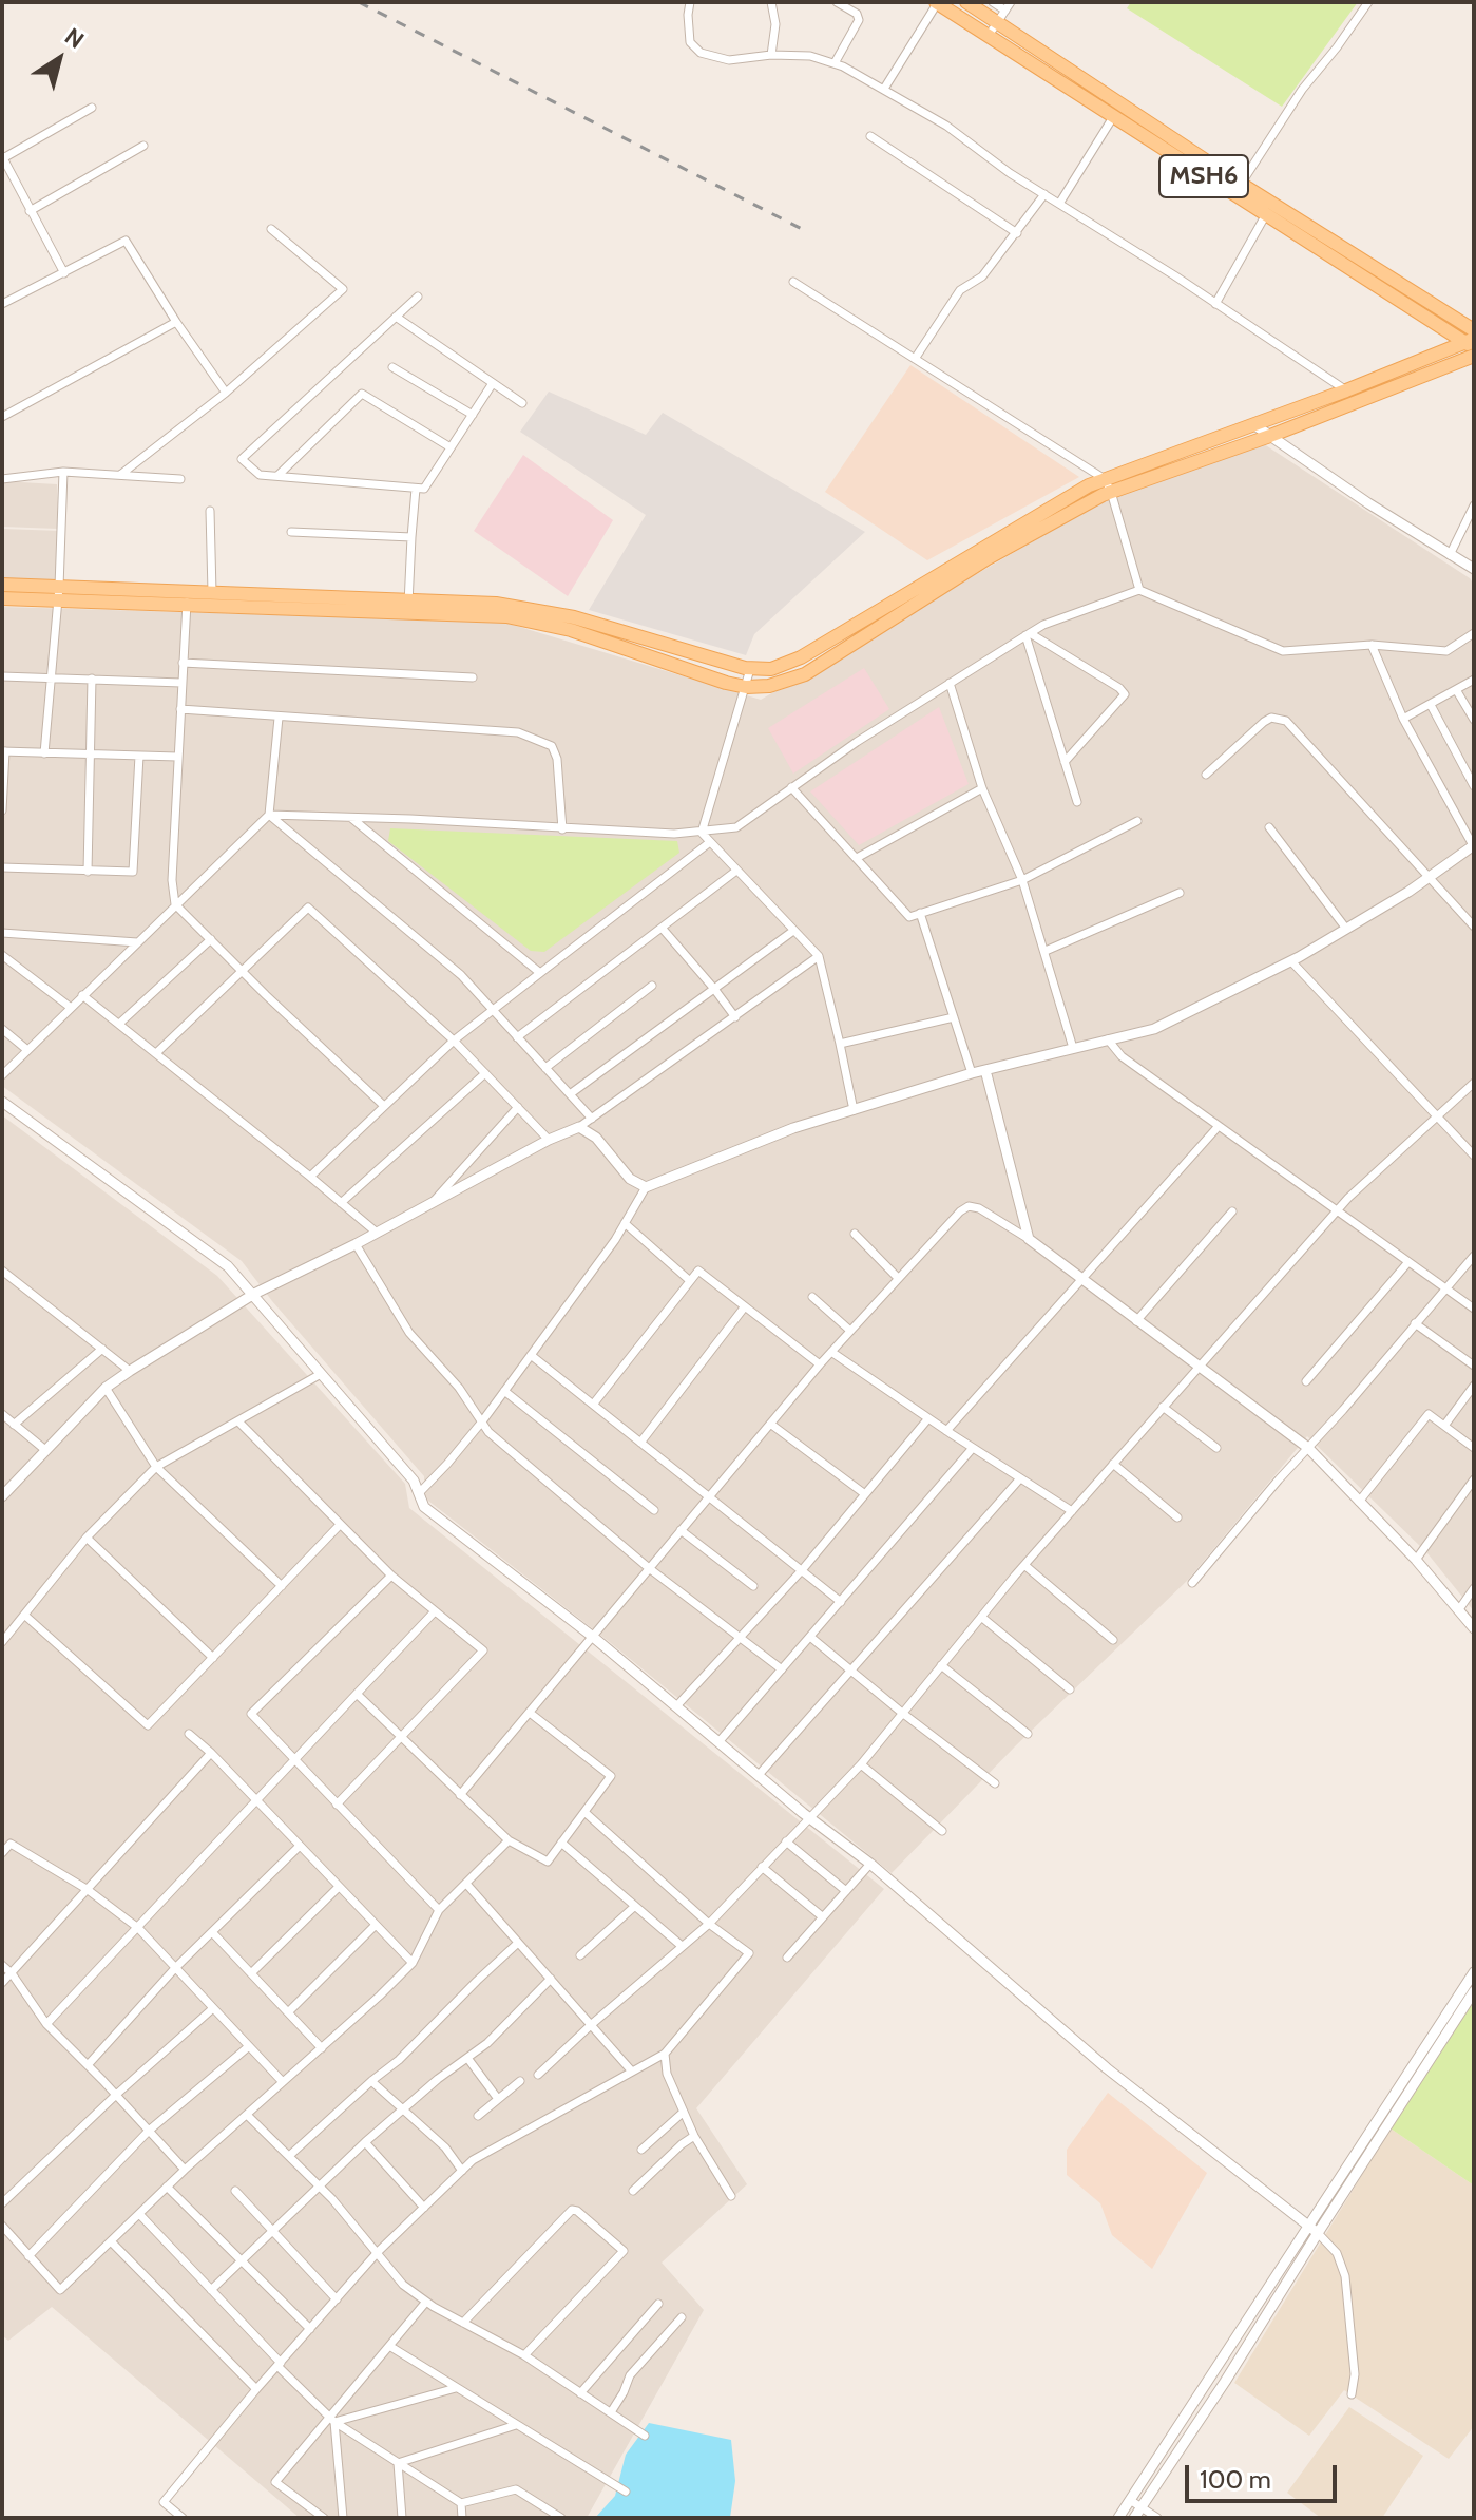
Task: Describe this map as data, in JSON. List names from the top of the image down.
{
  "streets": {
    "main road": ["MSH6"]
  },
  "scale_bar": "100 m",
  "north": "top right"
}
